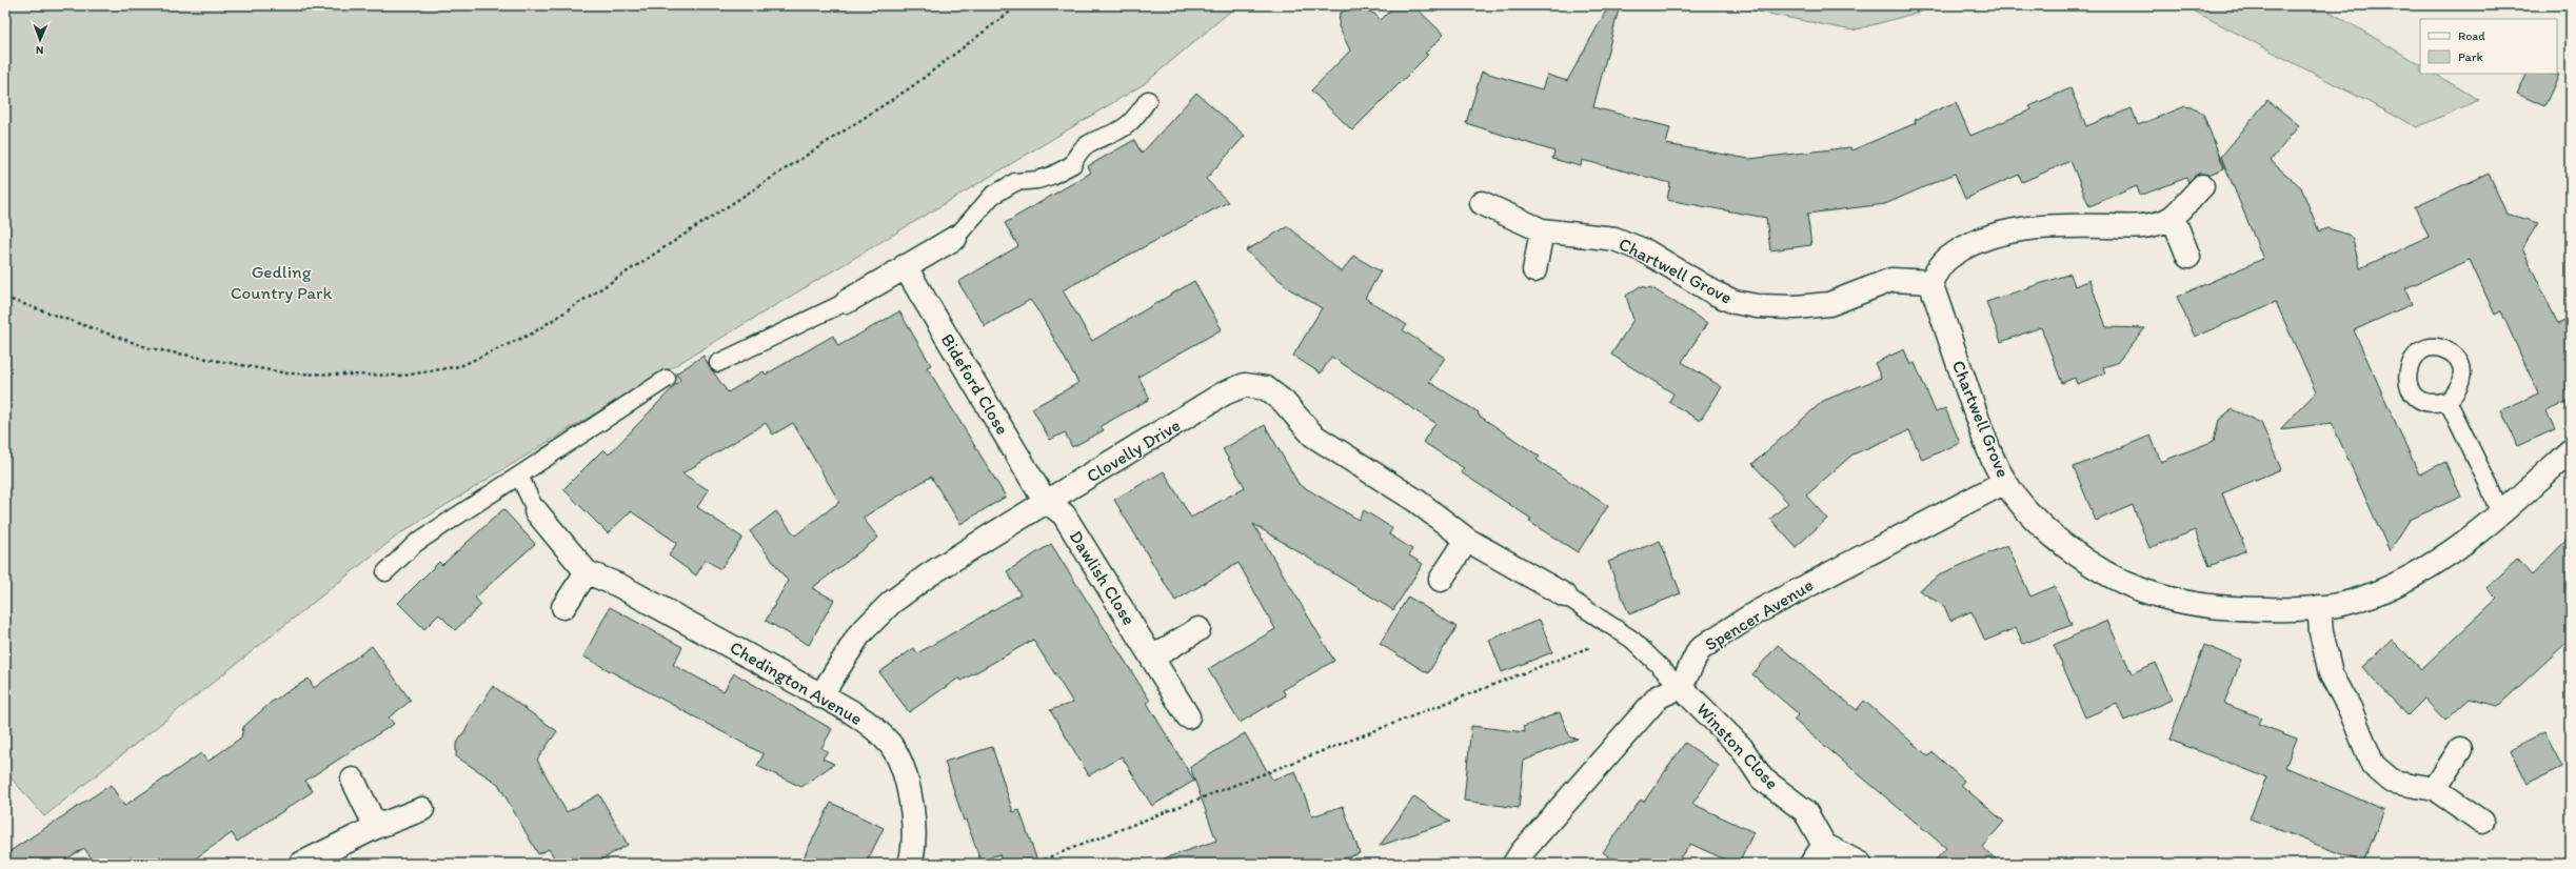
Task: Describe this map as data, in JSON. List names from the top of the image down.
{
  "streets": {
    "street": [
      "Chartwell Grove",
      "Bideford Close",
      "Clovelly Drive",
      "Dawlish Close",
      "Spencer Avenue",
      "Chedington Avenue",
      "Winston Close"
    ]
  },
  "crossings": [
    ["Chartwell Grove", "Spencer Avenue"],
    ["Bideford Close", "Clovelly Drive"],
    ["Bideford Close", "Dawlish Close"],
    ["Clovelly Drive", "Dawlish Close"],
    ["Clovelly Drive", "Chedington Avenue"],
    ["Spencer Avenue", "Winston Close"]
  ],
  "parks": ["Gedling Country Park"],
  "legend": ["Road", "Park"],
  "north": "bottom"
}
